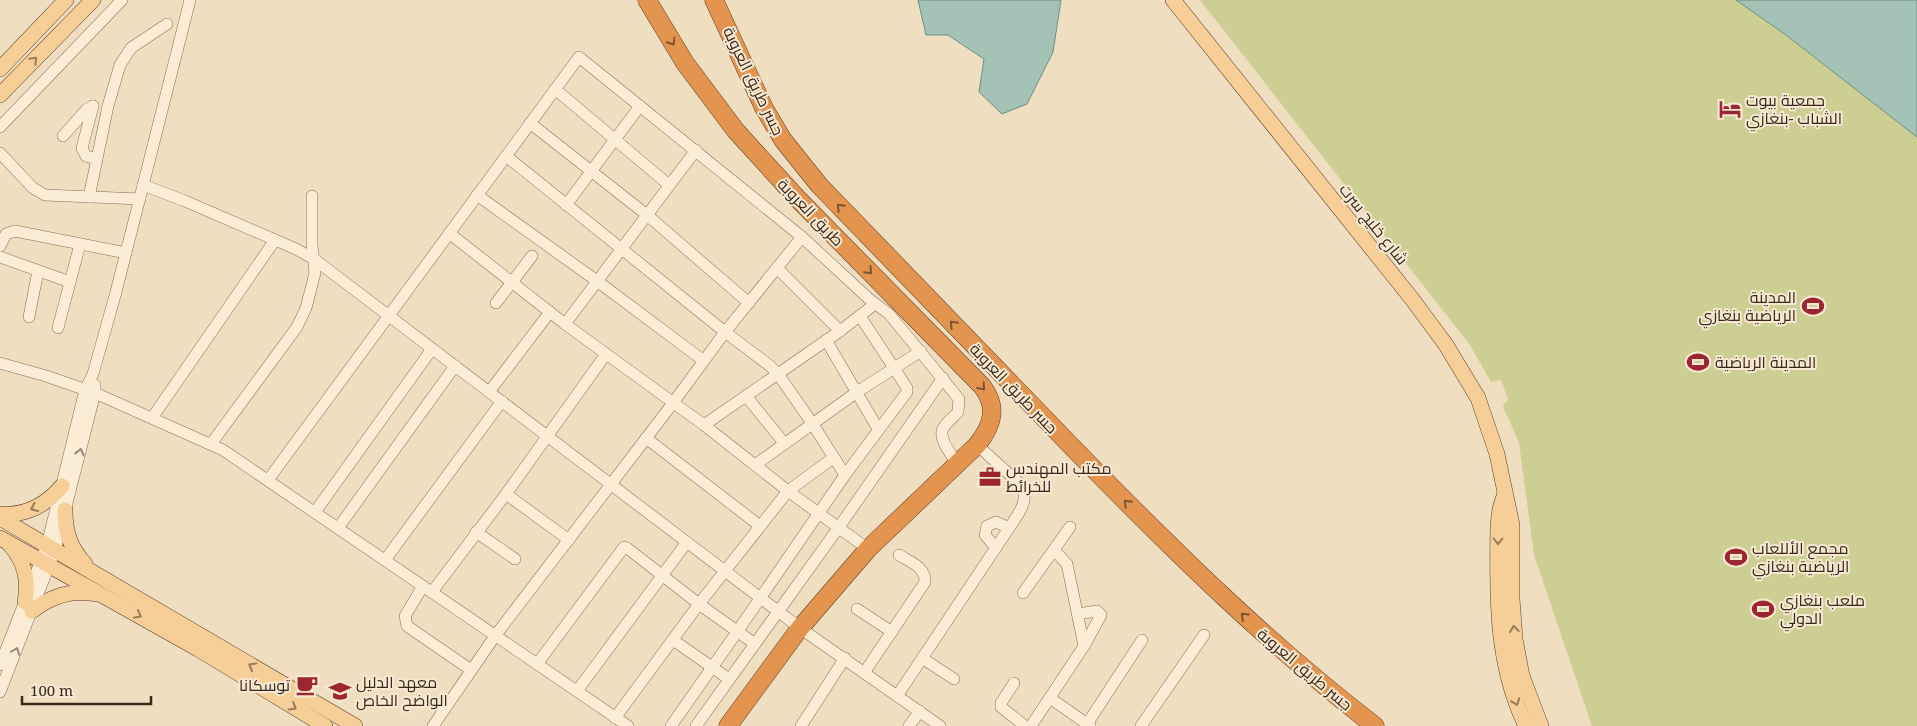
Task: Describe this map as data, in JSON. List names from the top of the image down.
{
  "streets": {
    "highway": ["جسر طريق العروبة", "طريق العروبة"],
    "main road": ["شارع خليج سرت"]
  },
  "one_way": ["جسر طريق العروبة", "طريق العروبة"],
  "places": {
    "hotel": ["جمعية بيوت الشباب -بنغازي"],
    "sports": [
      "المدينة الرياضية بنغازي",
      "المدينة الرياضية",
      "مجمع الأللعاب الرياضية بنغازي",
      "ملعب بنغازي الدولي"
    ],
    "office": ["مكتب المهندس للخرائط"],
    "cafe": ["توسكانا"],
    "school or university": ["معهد الدليل الواضح الخاص"]
  },
  "scale_bar": "100 m"
}
